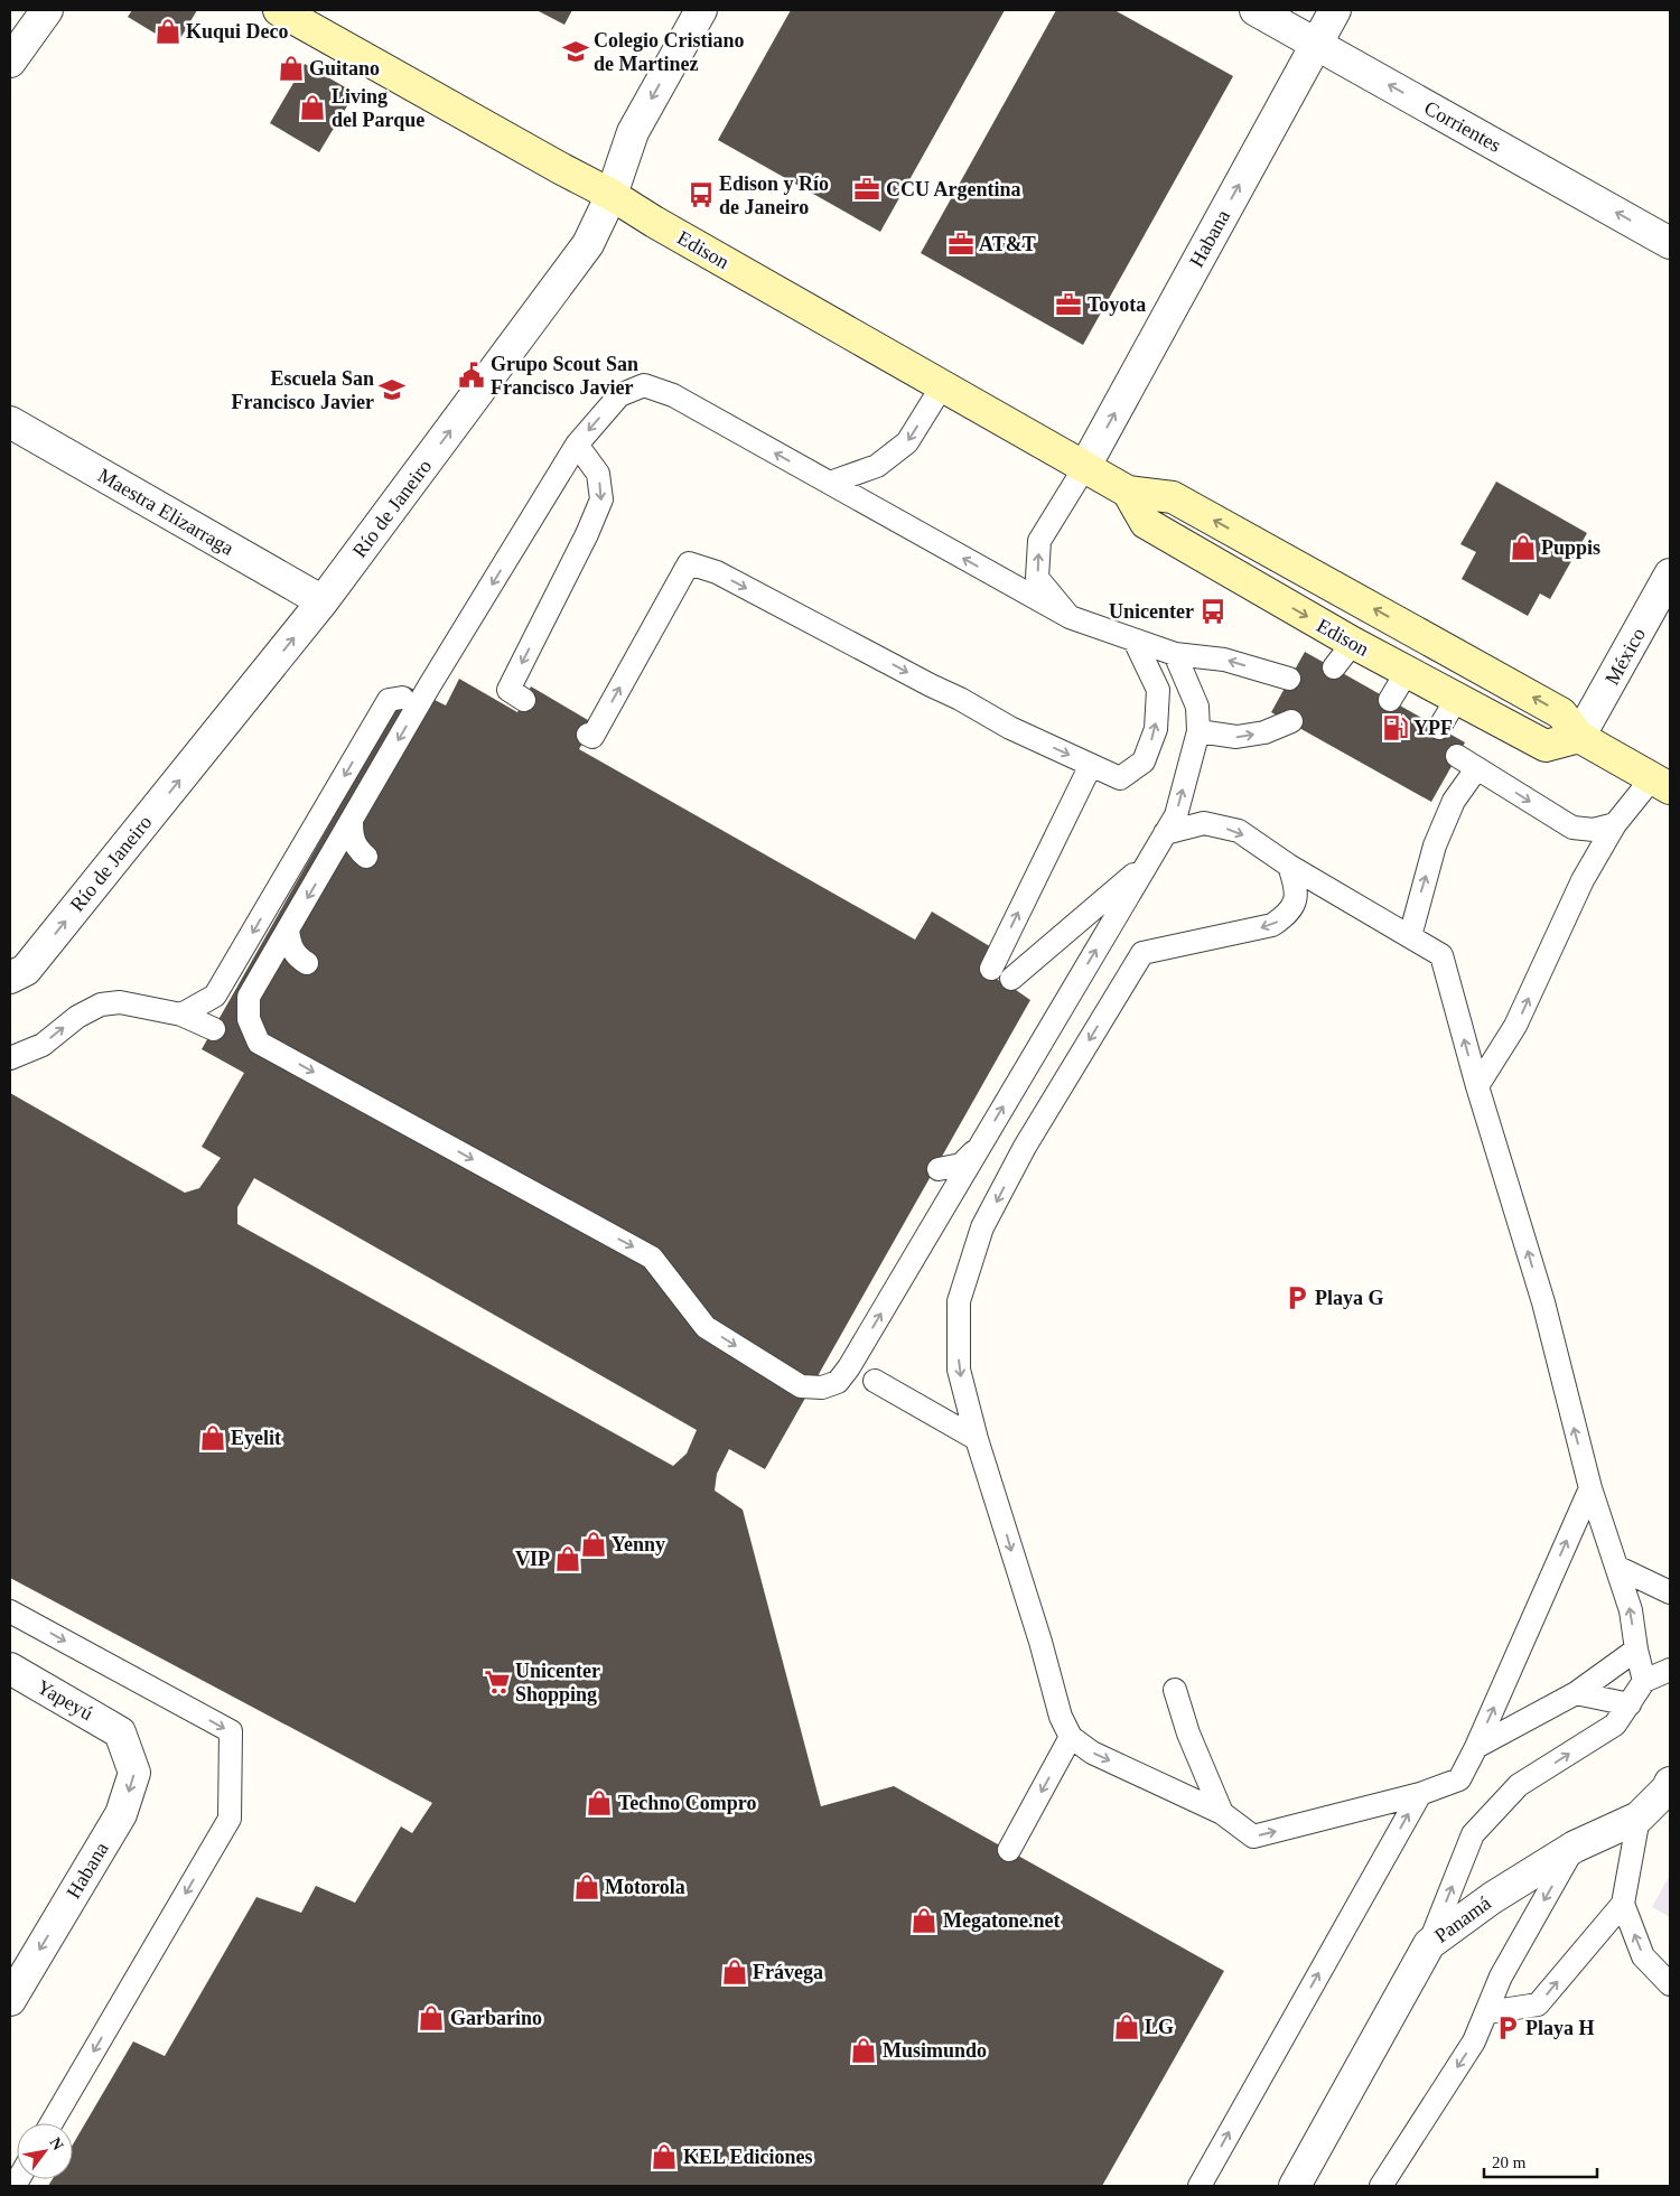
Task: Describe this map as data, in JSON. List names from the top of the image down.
{
  "streets": {
    "street": [
      "Corrientes",
      "Habana",
      "Edison",
      "Río de Janeiro",
      "Maestra Elizarraga",
      "México",
      "Yapeyú",
      "Panamá"
    ]
  },
  "crossings": [
    ["Corrientes", "Habana"],
    ["Habana", "Edison"],
    ["Habana", "Yapeyú"],
    ["Edison", "Río de Janeiro"],
    ["Edison", "México"],
    ["Río de Janeiro", "Maestra Elizarraga"]
  ],
  "one_way": ["Corrientes"],
  "places": {
    "shop": [
      "Kuqui Deco",
      "Guitano",
      "Living del Parque",
      "Puppis",
      "Eyelit",
      "Yenny",
      "VIP",
      "Techno Compro",
      "Motorola",
      "Megatone.net",
      "Frávega",
      "Garbarino",
      "LG",
      "Musimundo",
      "KEL Ediciones"
    ],
    "school or university": ["Colegio Cristiano de Martinez", "Escuela San Francisco Javier"],
    "office": ["CCU Argentina", "AT&T", "Toyota"],
    "bus stop": ["Edison y Río de Janeiro", "Unicenter"],
    "public building": ["Grupo Scout San Francisco Javier"],
    "fuel station": ["YPF"],
    "parking": ["Playa G", "Playa H"],
    "supermarket": ["Unicenter Shopping"]
  },
  "scale_bar": "20 m",
  "north": "top right"
}
